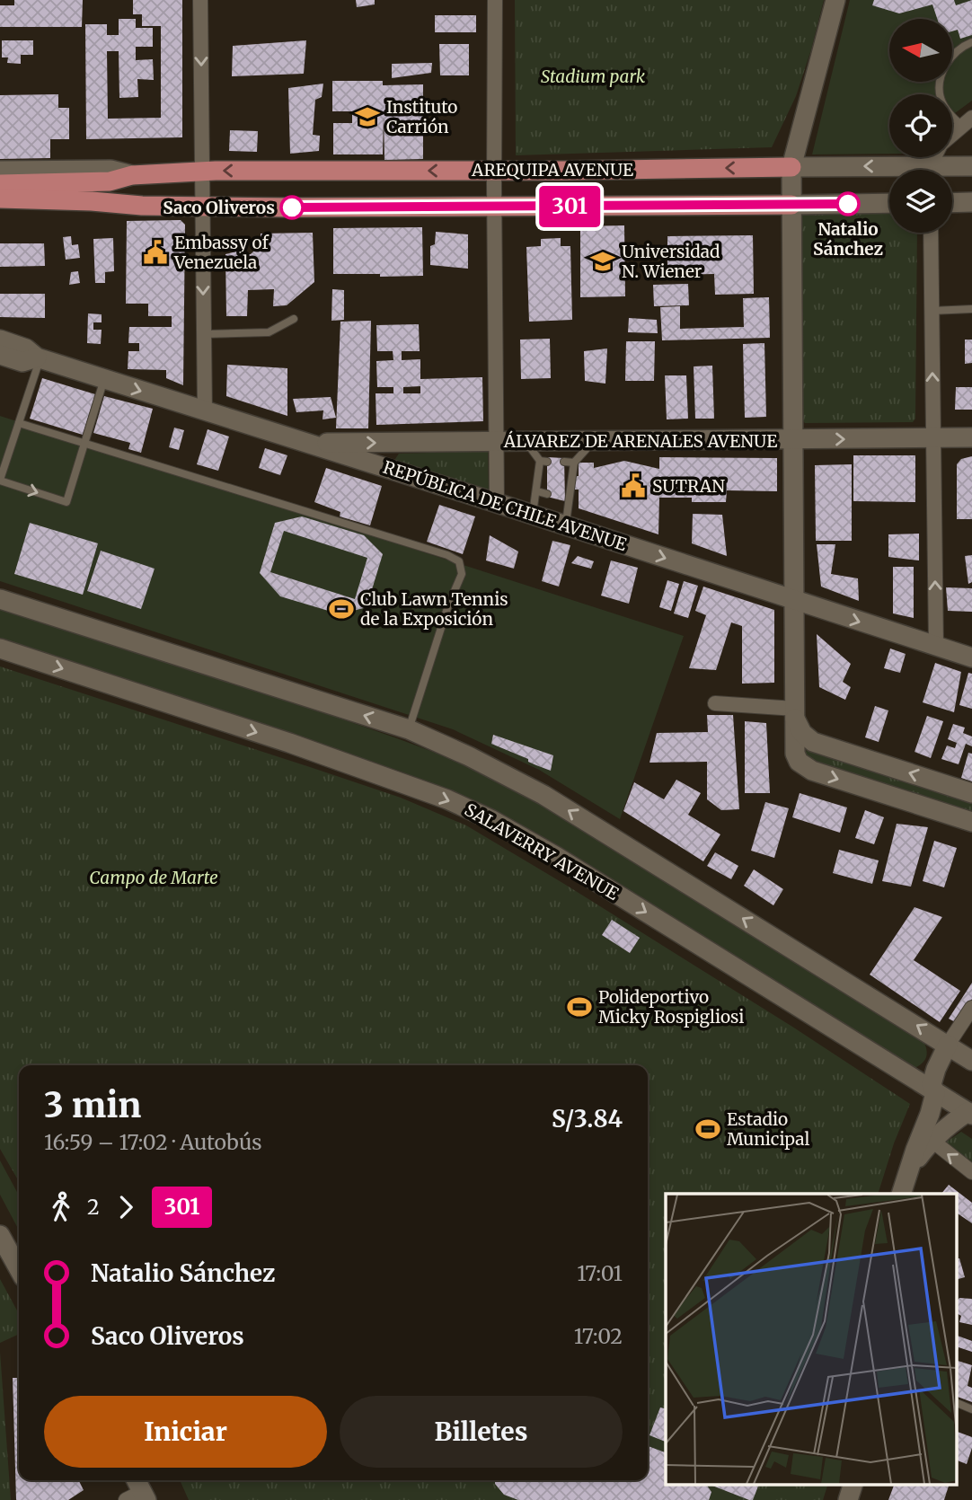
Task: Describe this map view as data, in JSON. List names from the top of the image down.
{
  "streets": {
    "main road": [
      "AREQUIPA AVENUE",
      "ÁLVAREZ DE ARENALES AVENUE",
      "REPÚBLICA DE CHILE AVENUE",
      "SALAVERRY AVENUE"
    ]
  },
  "crossings": [
    ["ÁLVAREZ DE ARENALES AVENUE", "REPÚBLICA DE CHILE AVENUE"]
  ],
  "one_way": ["ÁLVAREZ DE ARENALES AVENUE"],
  "parks": ["Stadium park", "Campo de Marte"],
  "places": {
    "school or university": ["Instituto Carrión", "Universidad N. Wiener"],
    "other": ["Natalio Sánchez", "Saco Oliveros"],
    "public building": ["Embassy of Venezuela", "SUTRAN"],
    "sports": ["Club Lawn Tennis de la Exposición", "Polideportivo Micky Rospigliosi", "Estadio Municipal"]
  },
  "lines": ["bus line 301"],
  "north": "left",
  "page": {
    "on_map": "301",
    "heading": ["3 min", "16:59 – 17:02 · Autobús", "S/3.84"],
    "legs": ["2", "301"],
    "list": [
      {
        "name": "Natalio Sánchez",
        "value": "17:01"
      },
      {
        "name": "Saco Oliveros",
        "value": "17:02"
      }
    ],
    "buttons": ["Iniciar", "Billetes"]
  }
}
